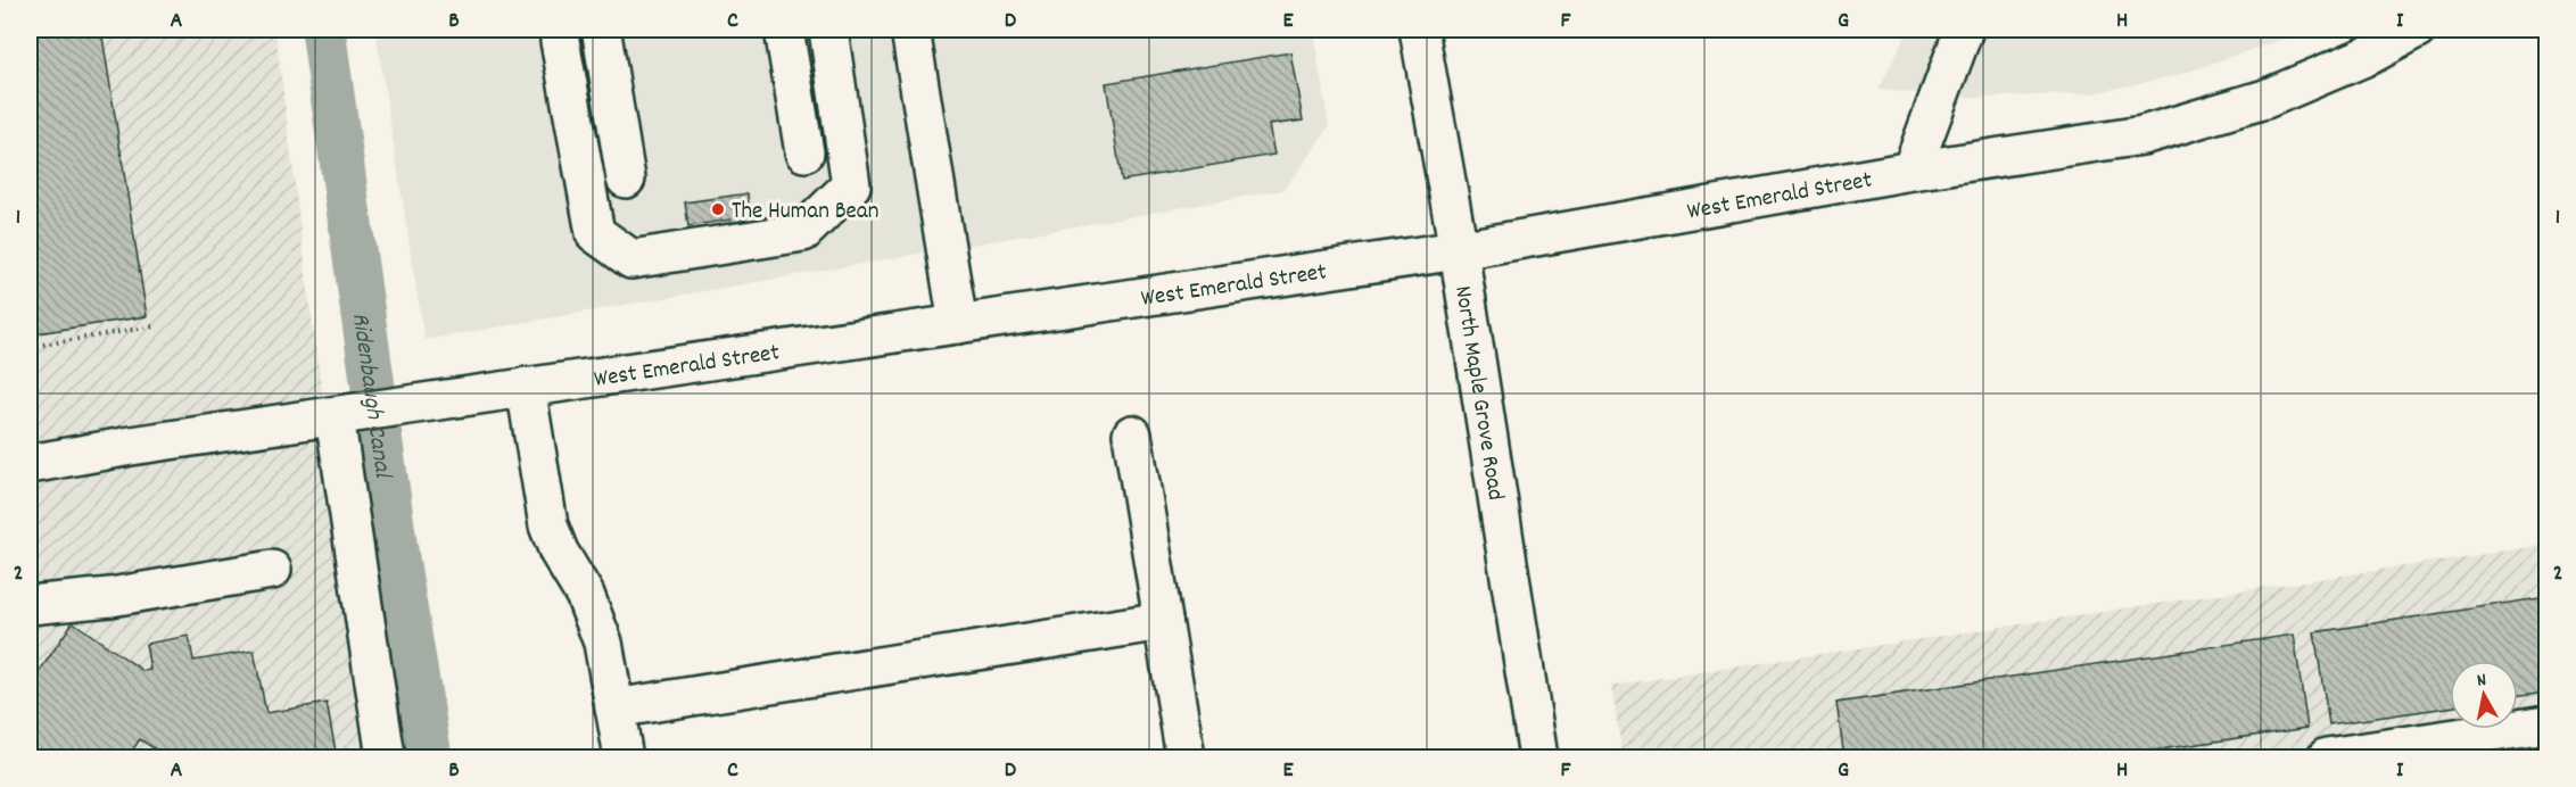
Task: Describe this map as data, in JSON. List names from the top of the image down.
{
  "streets": {
    "main road": ["West Emerald Street", "North Maple Grove Road"]
  },
  "crossings": [
    ["West Emerald Street", "North Maple Grove Road"]
  ],
  "water": ["Ridenbaugh Canal"],
  "places": ["The Human Bean"],
  "north": "top",
  "grid": {
    "columns": [
      "A",
      "B",
      "C",
      "D",
      "E",
      "F",
      "G",
      "H",
      "I"
    ],
    "rows": ["1", "2"]
  }
}
